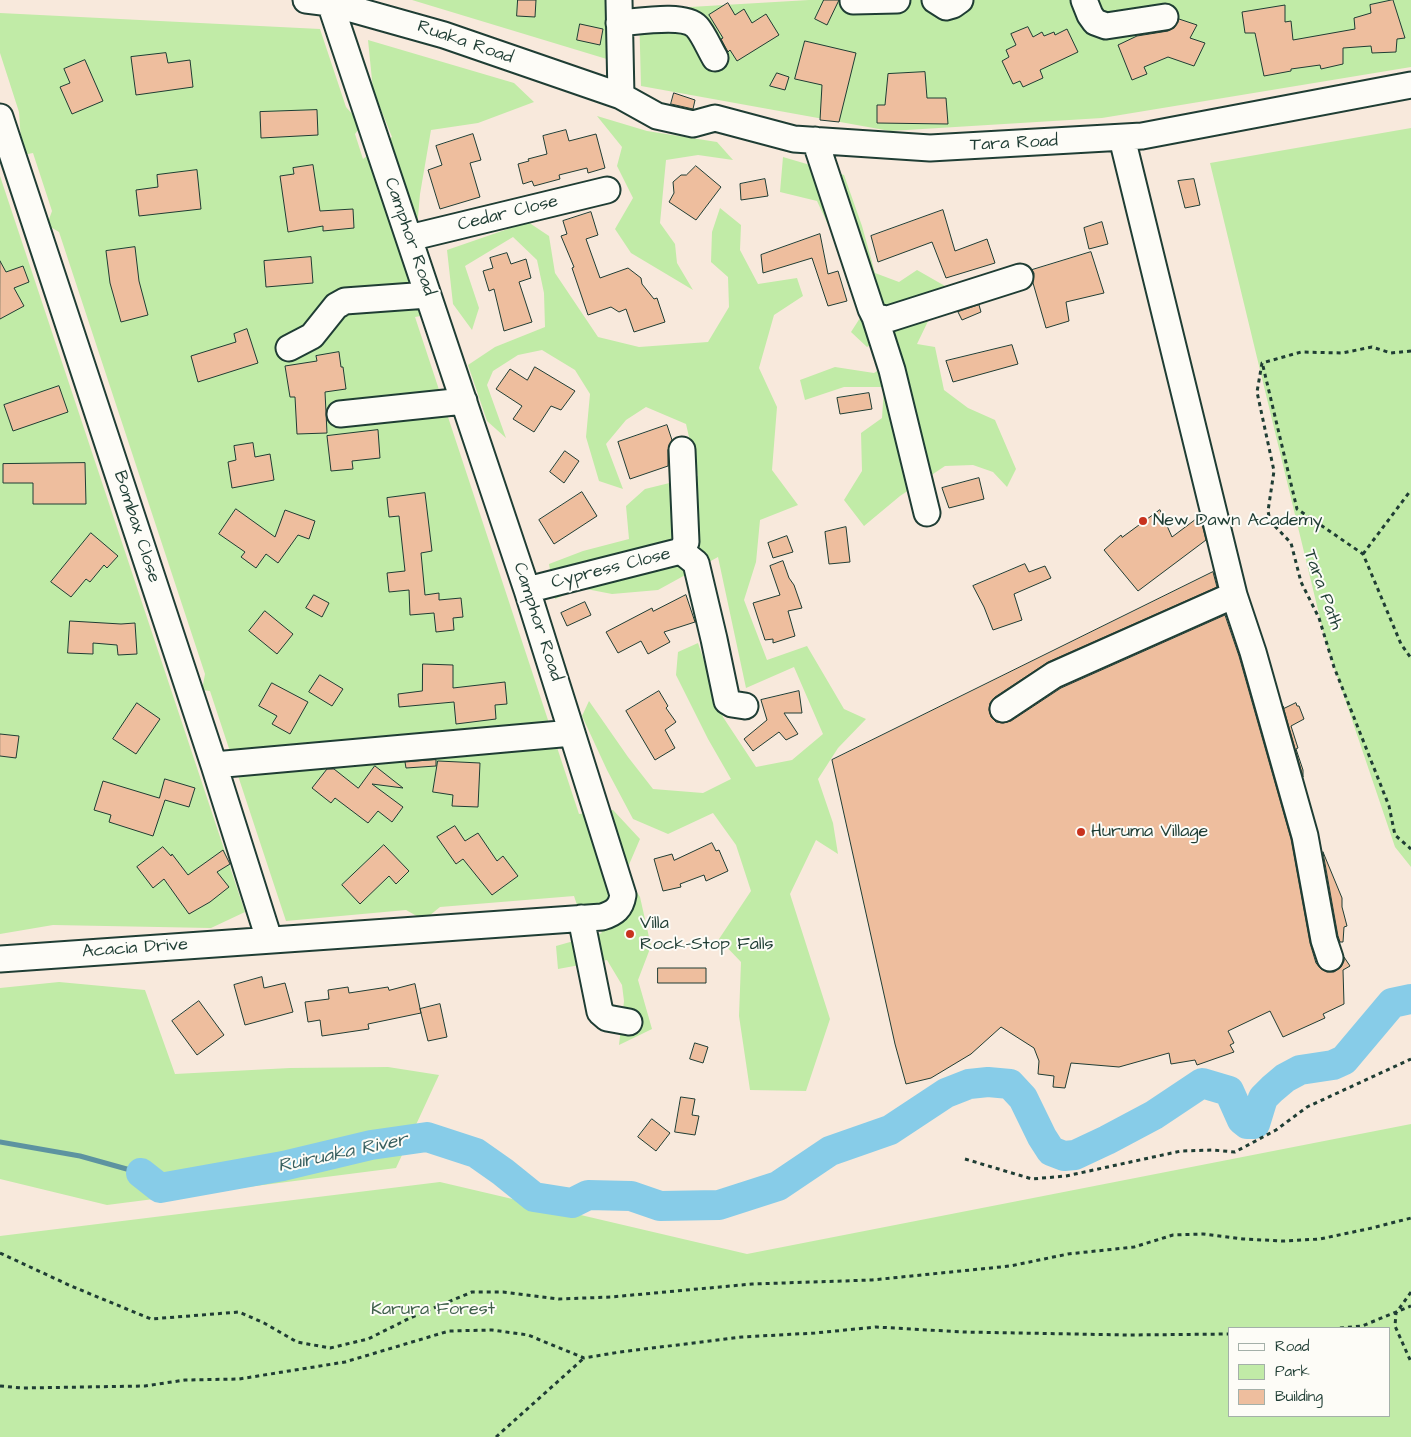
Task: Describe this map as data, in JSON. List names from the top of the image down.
{
  "streets": {
    "street": [
      "Ruaka Road",
      "Tara Road",
      "Cedar Close",
      "Camphor Road",
      "Bombax Close",
      "Cypress Close",
      "Acacia Drive"
    ],
    "path": ["Tara Path"]
  },
  "crossings": [
    ["Ruaka Road", "Tara Road"],
    ["Ruaka Road", "Camphor Road"],
    ["Cedar Close", "Camphor Road"],
    ["Camphor Road", "Bombax Close"],
    ["Camphor Road", "Cypress Close"],
    ["Camphor Road", "Acacia Drive"],
    ["Bombax Close", "Acacia Drive"]
  ],
  "water": ["Ruiruaka River"],
  "parks": ["Karura Forest"],
  "places": ["New Dawn Academy", "Huruma Village", "Villa Rock-Stop Falls"],
  "legend": ["Road", "Park", "Building"]
}
